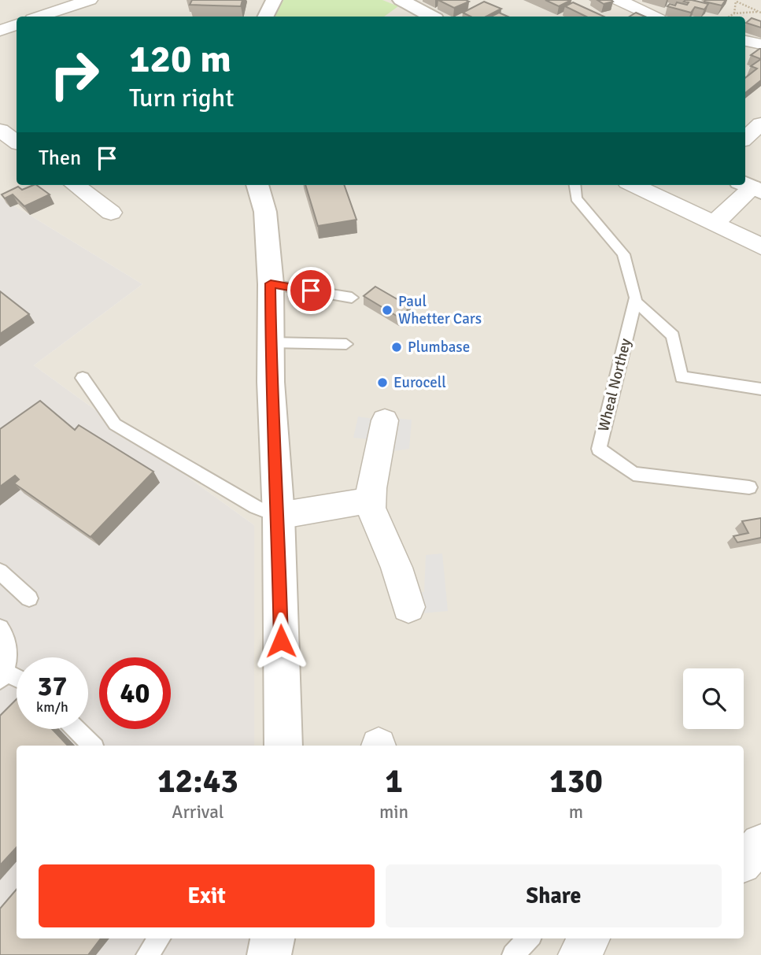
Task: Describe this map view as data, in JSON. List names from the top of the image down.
{
  "streets": {
    "lane": ["Wheal Northey"]
  },
  "places": ["Paul Whetter Cars", "Plumbase", "Eurocell"],
  "page": {
    "turn": ["120 m", "Turn right"],
    "then": "Then",
    "speed": "37 km/h",
    "limit": "40",
    "eta": [
      "12:43",
      "Arrival",
      "1",
      "min",
      "130",
      "m"
    ],
    "buttons": ["Exit", "Share"]
  }
}
